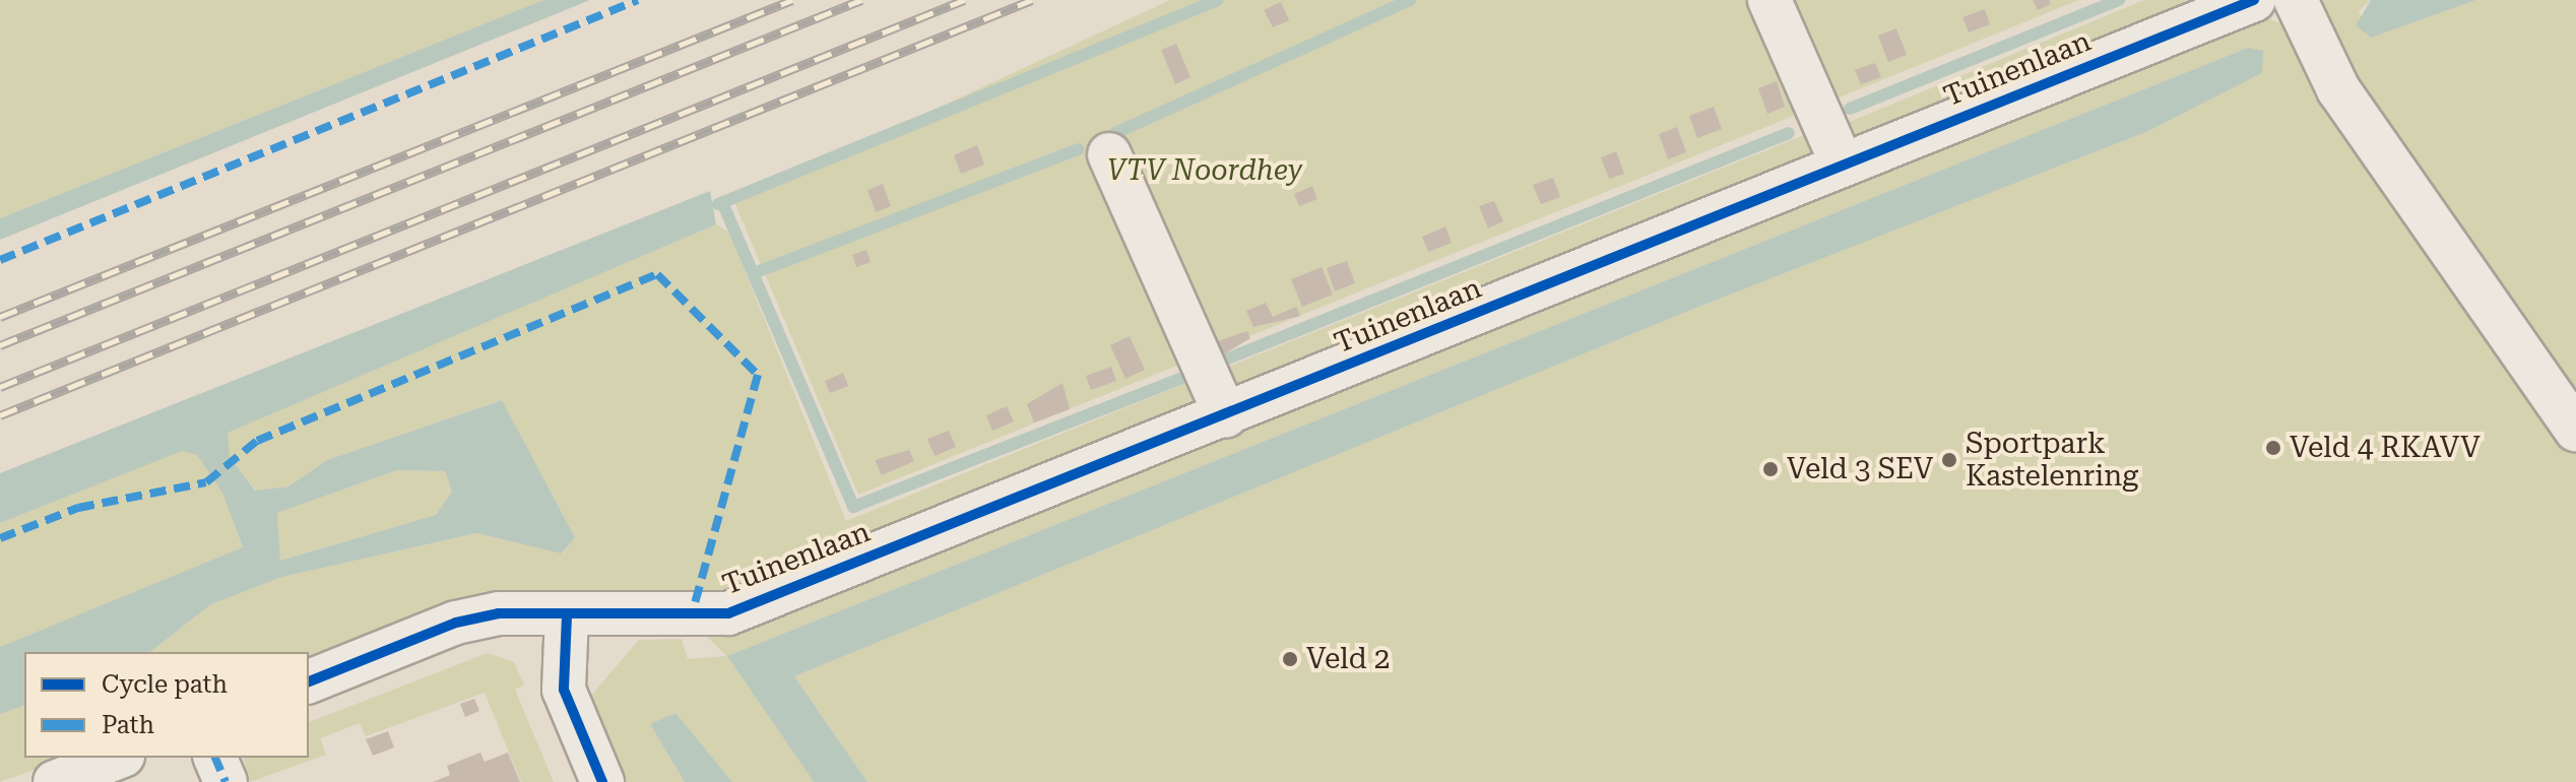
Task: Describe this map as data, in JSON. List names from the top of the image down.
{
  "streets": {
    "street": ["Tuinenlaan"]
  },
  "parks": ["VTV Noordhey"],
  "places": [
    "Veld 4 RKAVV",
    "Sportpark Kastelenring",
    "Veld 3 SEV",
    "Veld 2"
  ],
  "legend": ["Cycle path", "Path"]
}
